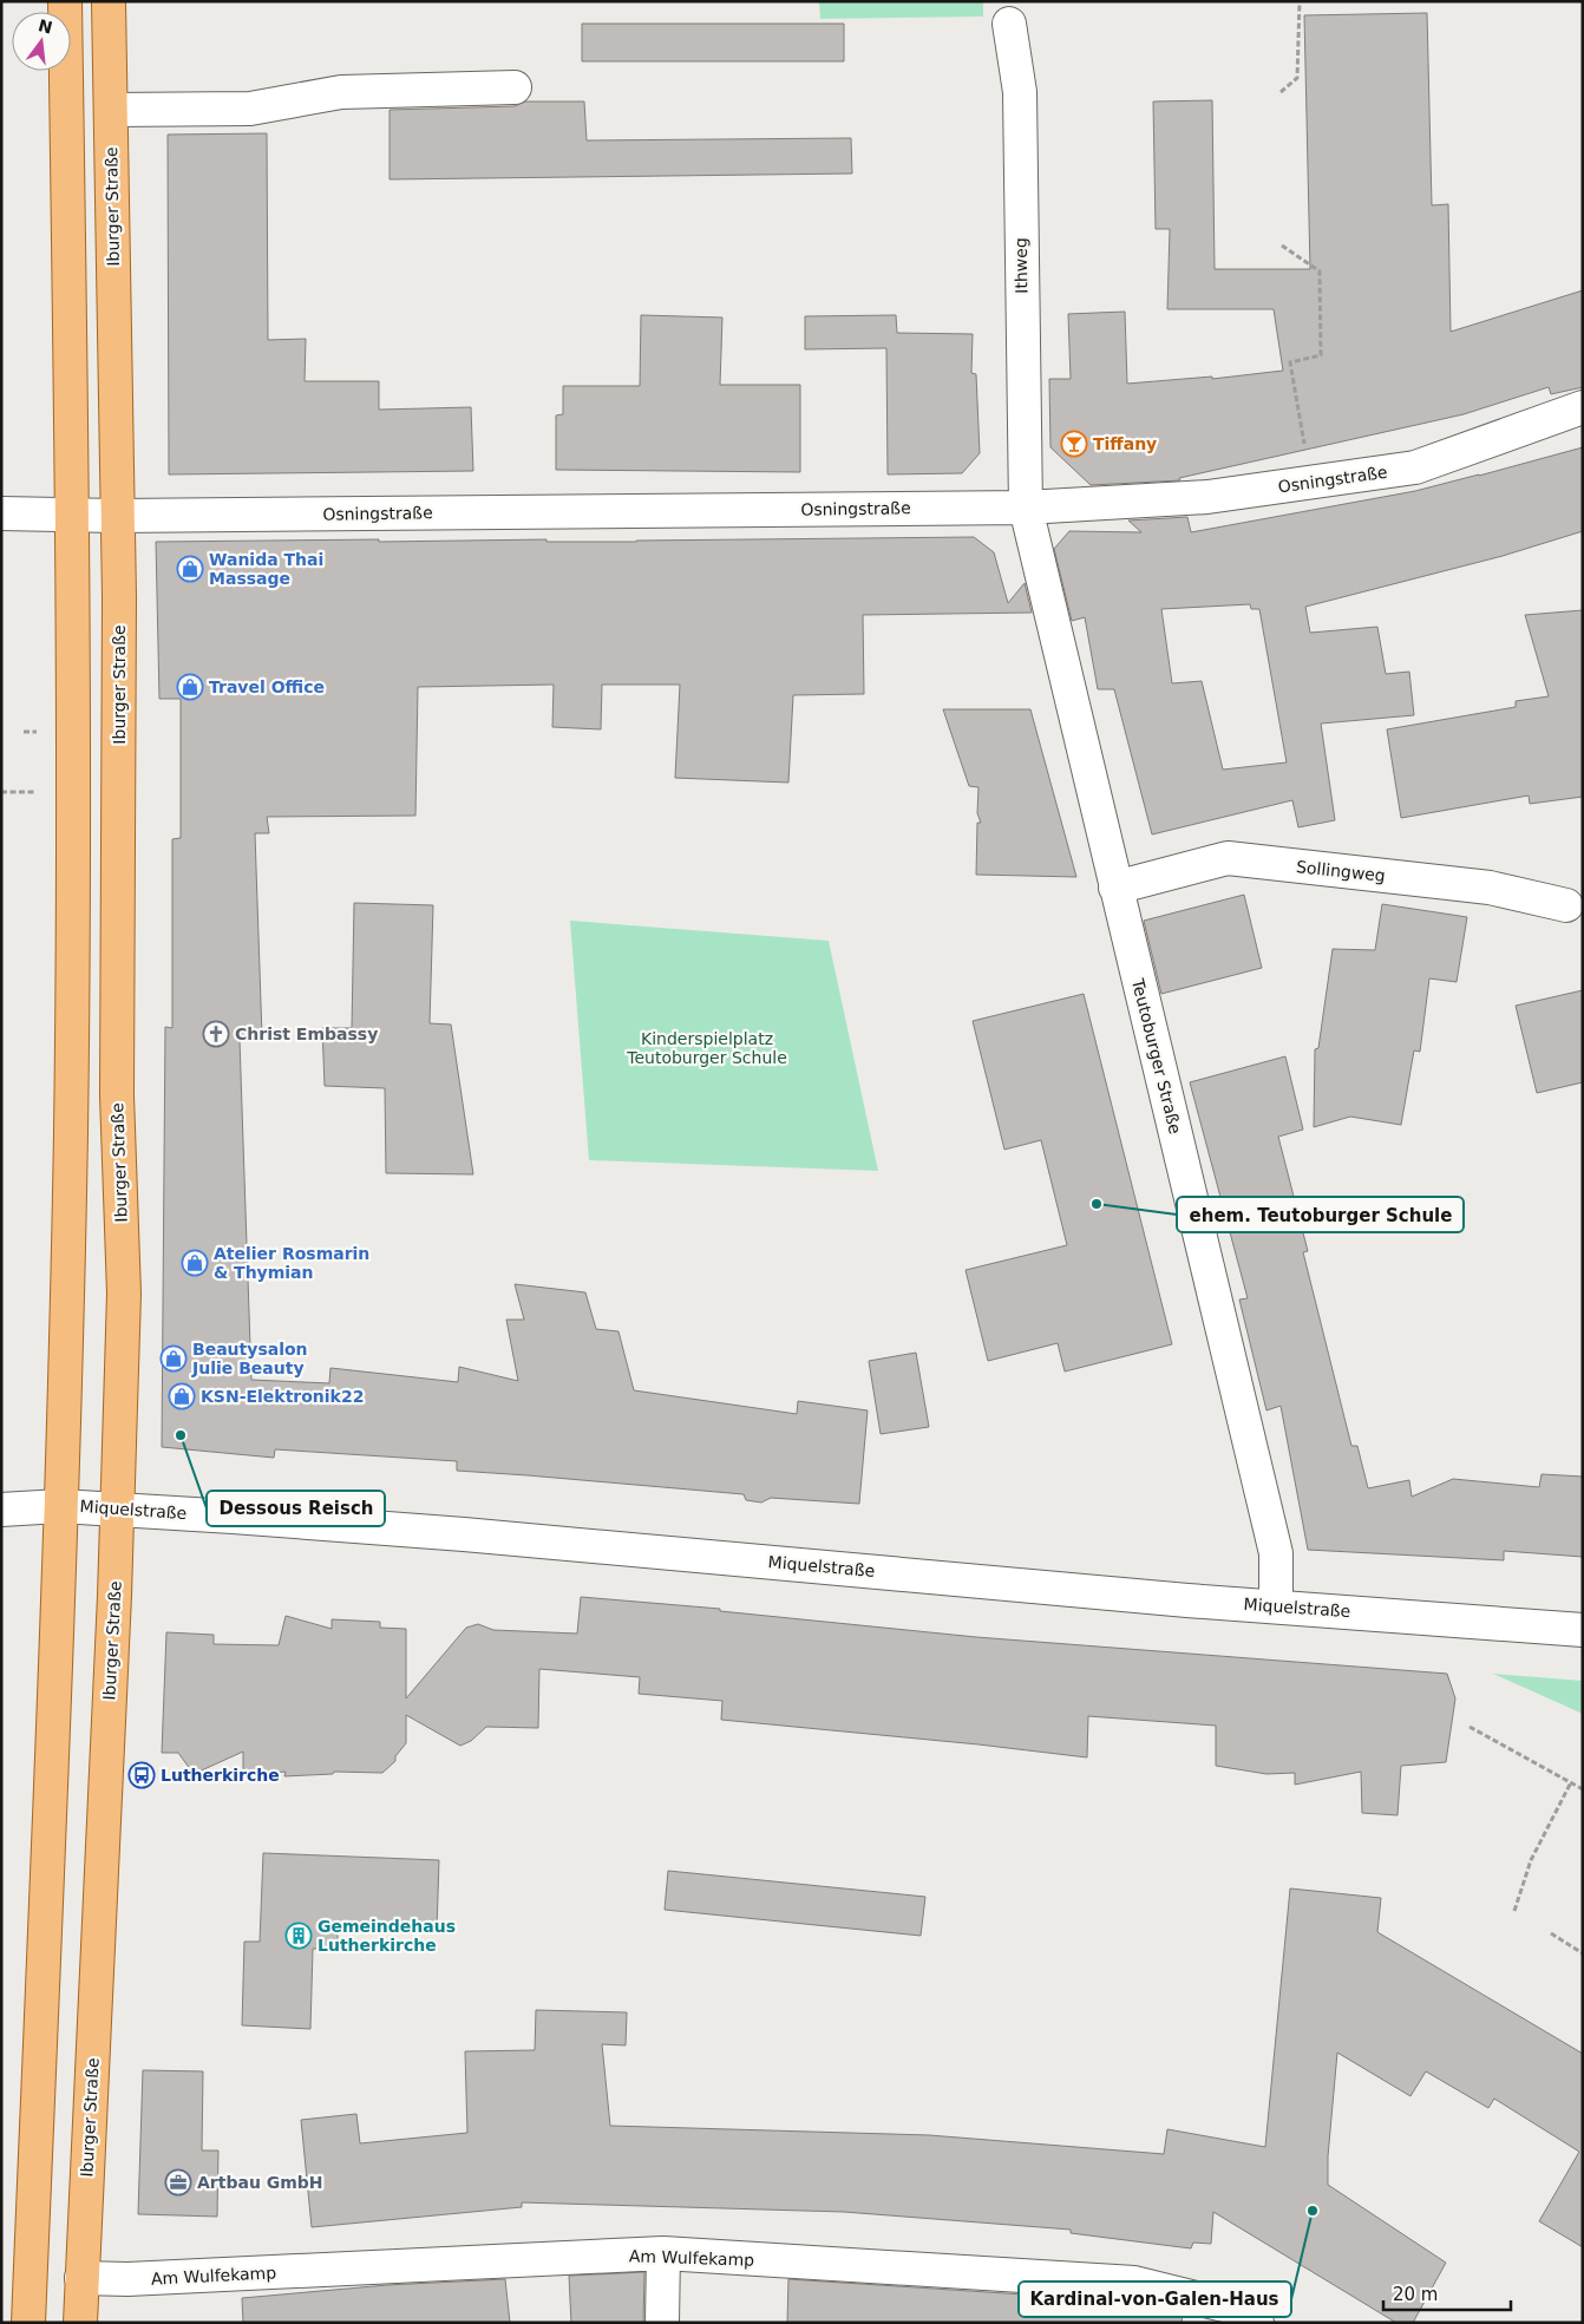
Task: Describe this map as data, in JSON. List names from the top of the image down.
{
  "streets": {
    "main road": ["Iburger Straße"],
    "street": [
      "Ithweg",
      "Osningstraße",
      "Sollingweg",
      "Teutoburger Straße",
      "Miquelstraße",
      "Am Wulfekamp"
    ]
  },
  "crossings": [
    ["Iburger Straße", "Osningstraße"],
    ["Iburger Straße", "Miquelstraße"],
    ["Iburger Straße", "Am Wulfekamp"],
    ["Ithweg", "Osningstraße"],
    ["Ithweg", "Teutoburger Straße"],
    ["Osningstraße", "Teutoburger Straße"],
    ["Sollingweg", "Teutoburger Straße"],
    ["Teutoburger Straße", "Miquelstraße"]
  ],
  "parks": ["Kinderspielplatz Teutoburger Schule"],
  "places": {
    "bar": ["Tiffany"],
    "shop": [
      "Wanida Thai Massage",
      "Travel Office",
      "Atelier Rosmarin & Thymian",
      "Beautysalon Julie Beauty",
      "KSN-Elektronik22"
    ],
    "church": ["Christ Embassy"],
    "other": ["ehem. Teutoburger Schule", "Dessous Reisch", "Kardinal-von-Galen-Haus"],
    "bus stop": ["Lutherkirche"],
    "building": ["Gemeindehaus Lutherkirche"],
    "office": ["Artbau GmbH"]
  },
  "scale_bar": "20 m",
  "north": "top"
}
